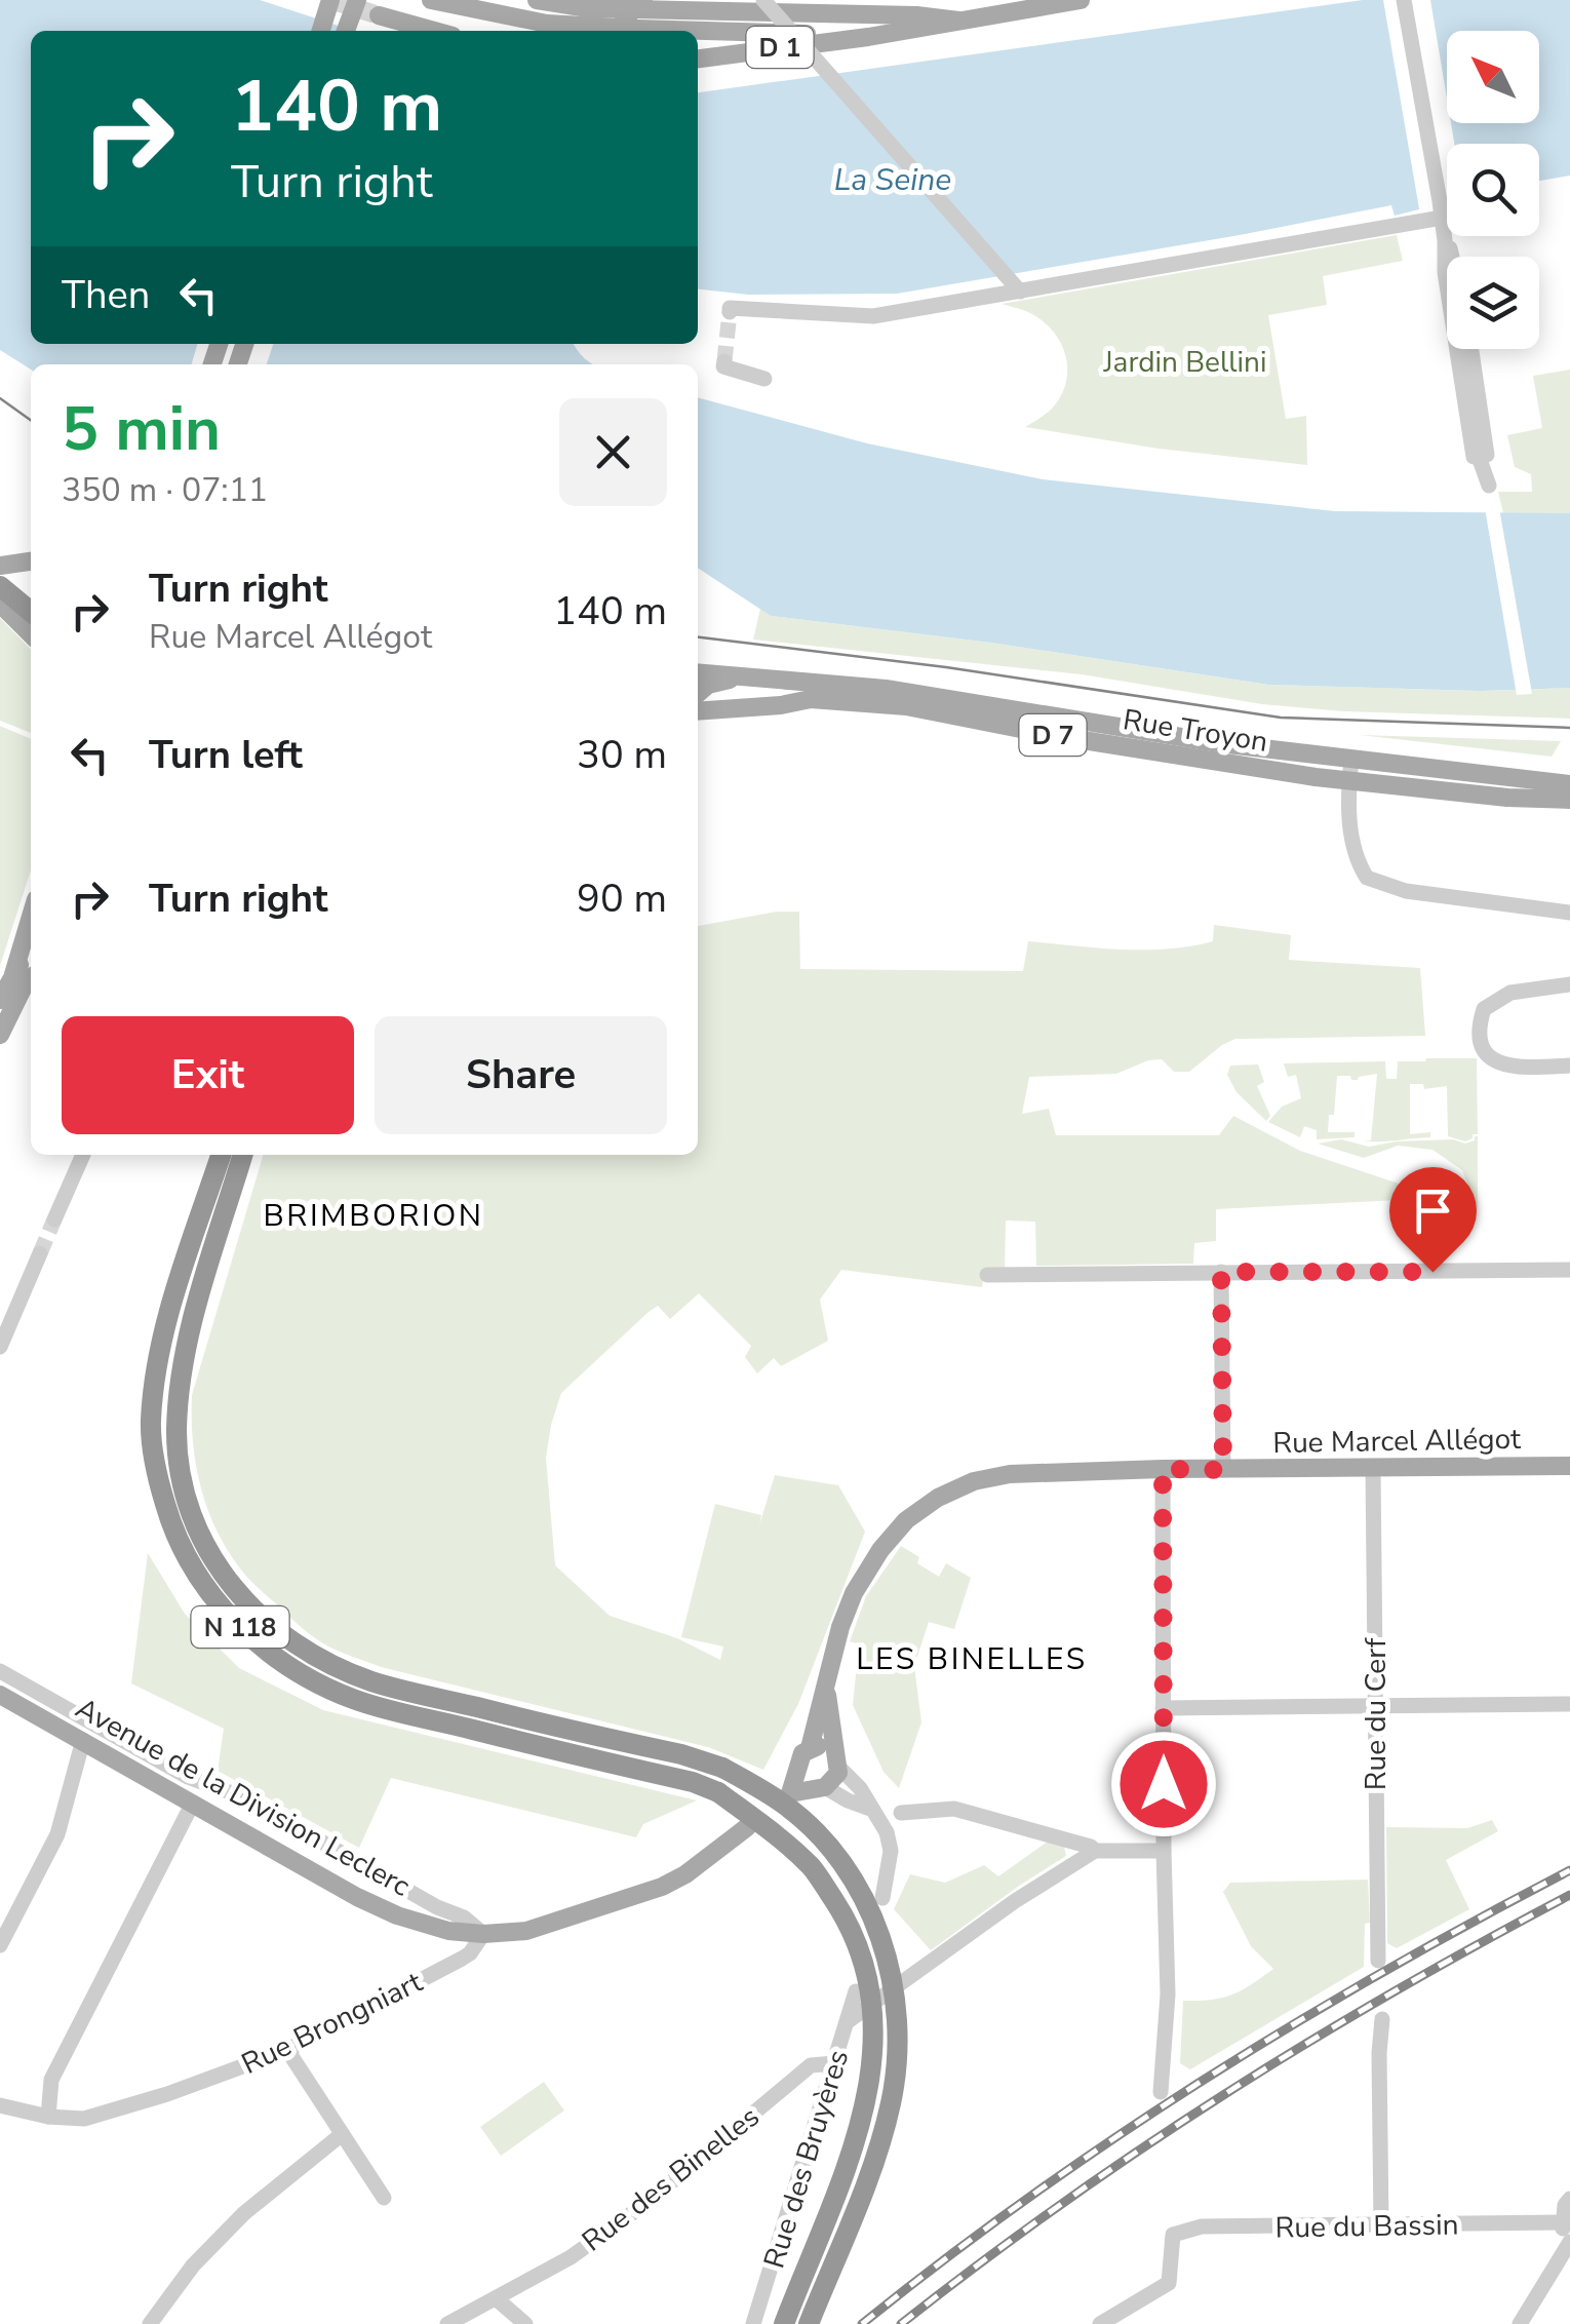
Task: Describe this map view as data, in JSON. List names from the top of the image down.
{
  "streets": {
    "highway": ["N 118"],
    "main road": [
      "D 1",
      "Rue Troyon",
      "D 7",
      "Rue Marcel Allégot",
      "Avenue de la Division Leclerc"
    ],
    "street": [
      "Rue du Cerf",
      "Rue Brongniart",
      "Rue des Bruyères",
      "Rue des Binelles",
      "Rue du Bassin"
    ]
  },
  "crossings": [
    ["Rue Marcel Allégot", "Rue du Cerf"],
    ["Avenue de la Division Leclerc", "Rue Brongniart"],
    ["Rue des Bruyères", "Rue des Binelles"]
  ],
  "districts": ["BRIMBORION", "LES BINELLES"],
  "water": ["La Seine"],
  "parks": ["Jardin Bellini"],
  "north": "top left",
  "page": {
    "turn": ["140 m", "Turn right"],
    "then": "Then",
    "heading": ["5 min", "350 m · 07:11"],
    "list": [
      {
        "name": "Turn right",
        "note": "Rue Marcel Allégot",
        "value": "140 m"
      },
      {
        "name": "Turn left",
        "value": "30 m"
      },
      {
        "name": "Turn right",
        "value": "90 m"
      }
    ],
    "buttons": ["Exit", "Share"]
  }
}
